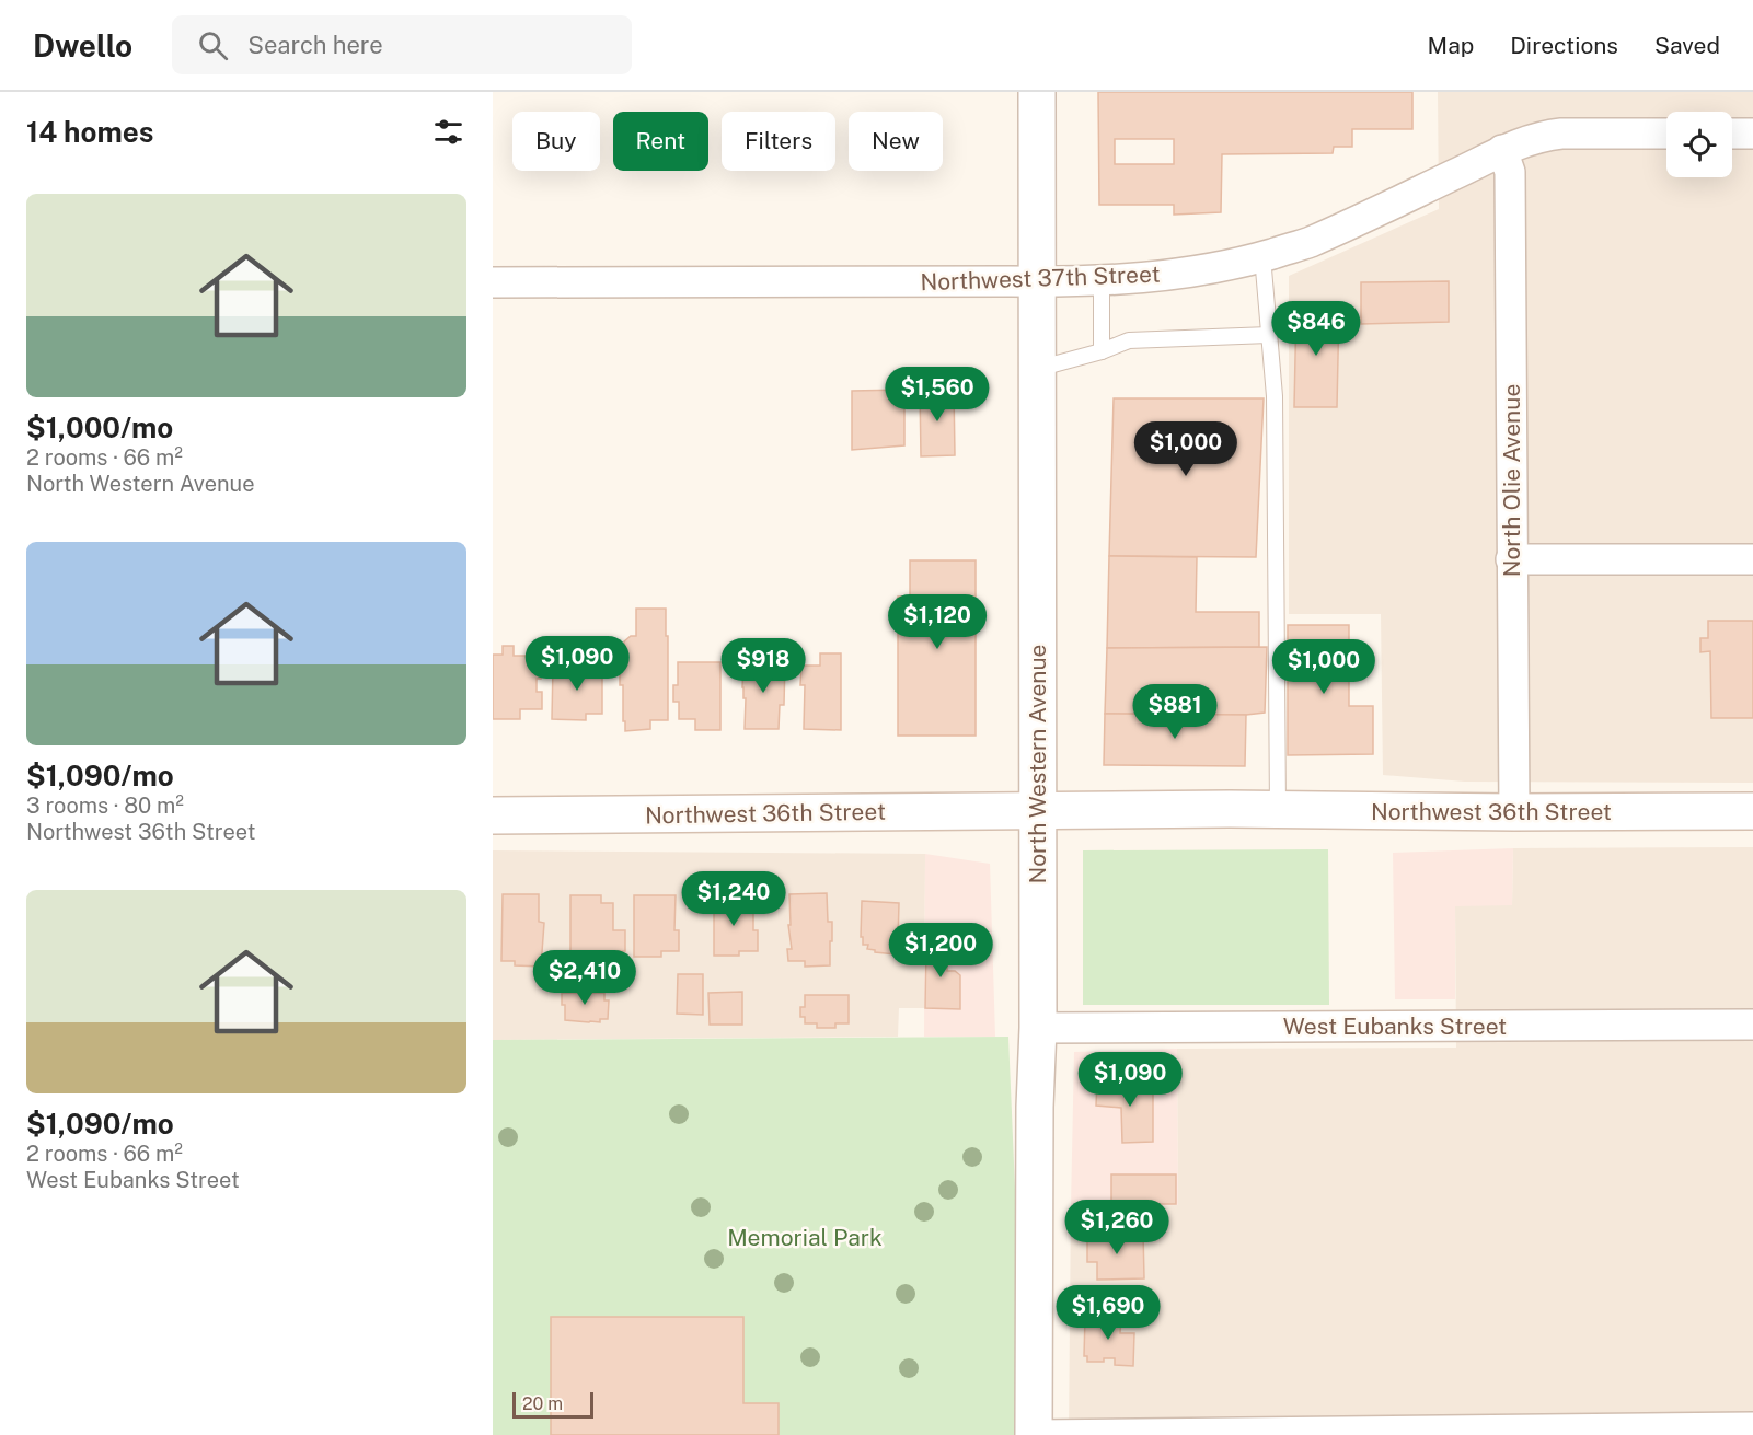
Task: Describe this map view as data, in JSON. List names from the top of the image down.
{
  "streets": {
    "street": [
      "Northwest 37th Street",
      "North Olie Avenue",
      "North Western Avenue",
      "Northwest 36th Street",
      "West Eubanks Street"
    ]
  },
  "crossings": [
    ["Northwest 37th Street", "North Olie Avenue"],
    ["Northwest 37th Street", "North Western Avenue"],
    ["North Olie Avenue", "Northwest 36th Street"],
    ["North Western Avenue", "Northwest 36th Street"],
    ["North Western Avenue", "West Eubanks Street"]
  ],
  "parks": ["Memorial Park"],
  "scale_bar": "20 m",
  "page": {
    "header": "Dwello",
    "search": "Search here",
    "nav": ["Map", "Directions", "Saved"],
    "heading": "14 homes",
    "chip": [
      "Buy",
      "Rent",
      "Filters",
      "New"
    ],
    "list": [
      {
        "name": "$1,000/mo",
        "note": "2 rooms · 66 m² · North Western Avenue"
      },
      {
        "name": "$1,090/mo",
        "note": "3 rooms · 80 m² · Northwest 36th Street"
      },
      {
        "name": "$1,090/mo",
        "note": "2 rooms · 66 m² · West Eubanks Street"
      }
    ],
    "price": [
      "$846",
      "$1,560",
      "$1,000",
      "$1,120",
      "$1,090",
      "$918",
      "$1,000",
      "$881",
      "$1,240",
      "$1,200",
      "$2,410",
      "$1,090",
      "$1,260",
      "$1,690"
    ],
    "scale": "20 m"
  }
}
